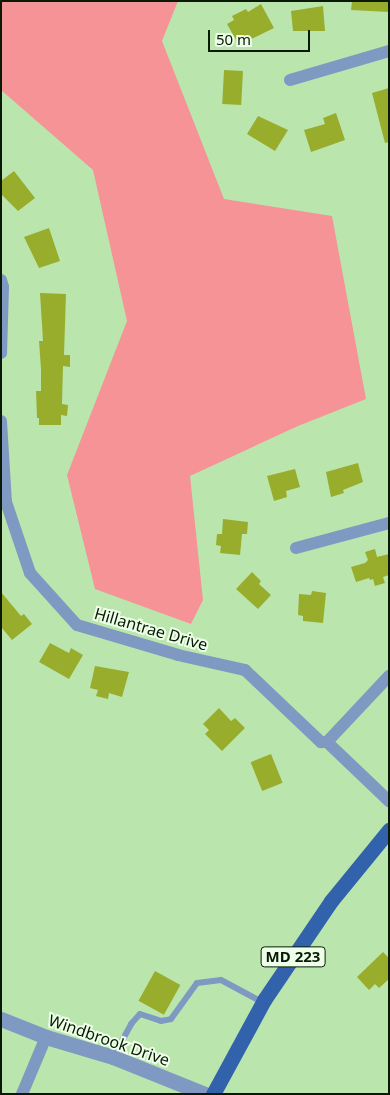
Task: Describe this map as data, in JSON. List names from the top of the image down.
{
  "streets": {
    "main road": ["MD 223"],
    "street": ["Hillantrae Drive", "Windbrook Drive"]
  },
  "scale_bar": "50 m"
}
